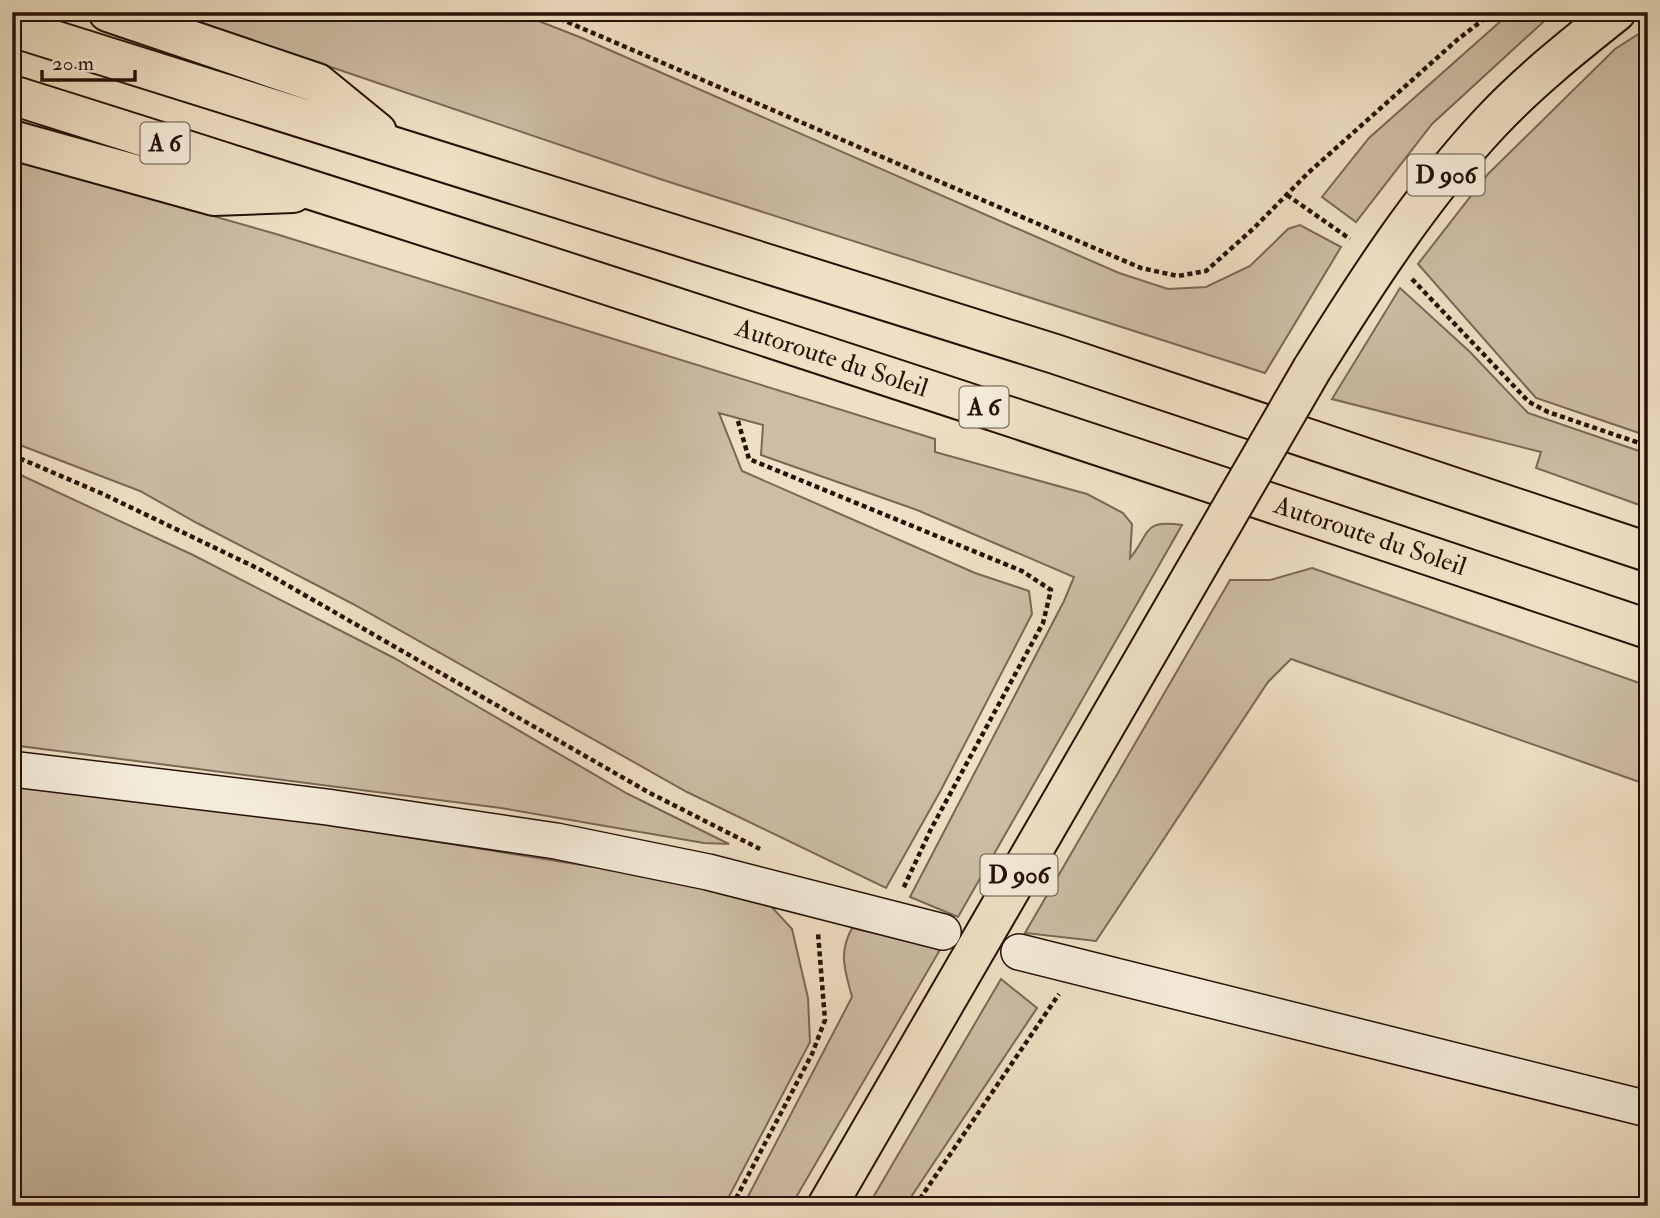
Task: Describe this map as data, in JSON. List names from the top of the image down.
{
  "streets": {
    "main road": ["A 6", "D 906", "Autoroute du Soleil"]
  },
  "scale_bar": "20 m"
}
